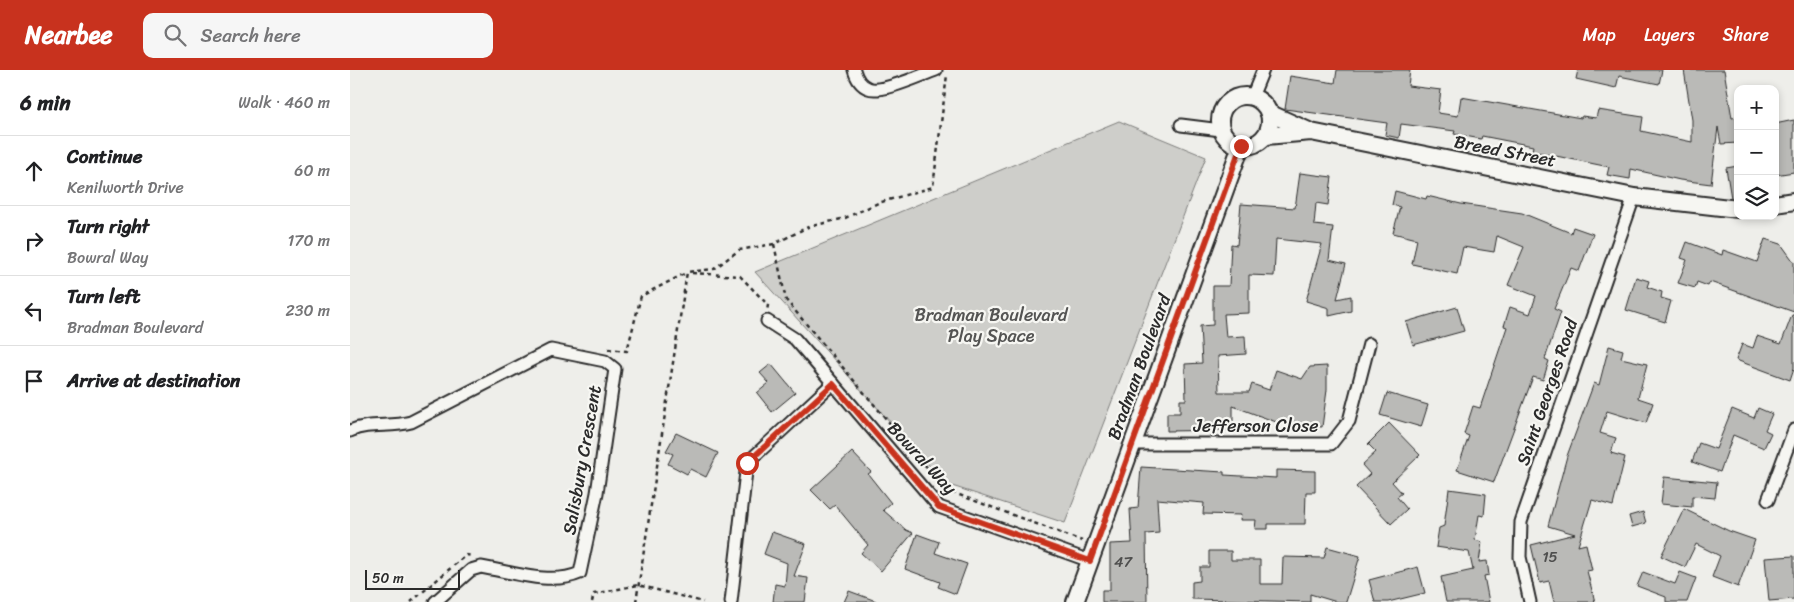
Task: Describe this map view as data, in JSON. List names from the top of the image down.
{
  "streets": {
    "street": [
      "Breed Street",
      "Bradman Boulevard",
      "Saint Georges Road",
      "Jefferson Close",
      "Bowral Way",
      "Salisbury Crescent"
    ]
  },
  "crossings": [
    ["Breed Street", "Bradman Boulevard"],
    ["Breed Street", "Saint Georges Road"],
    ["Bradman Boulevard", "Jefferson Close"],
    ["Bradman Boulevard", "Bowral Way"]
  ],
  "parks": ["Bradman Boulevard Play Space"],
  "house_numbers": ["15", "47"],
  "scale_bar": "50 m",
  "page": {
    "header": "Nearbee",
    "search": "Search here",
    "nav": ["Map", "Layers", "Share"],
    "heading": ["6 min", "Walk · 460 m"],
    "map_buttons": ["+", "−"],
    "list": [
      ["Continue", "Kenilworth Drive", "60 m"],
      ["Turn right", "Bowral Way", "170 m"],
      ["Turn left", "Bradman Boulevard", "230 m"],
      "Arrive at destination"
    ],
    "scale": "50 m"
  }
}
